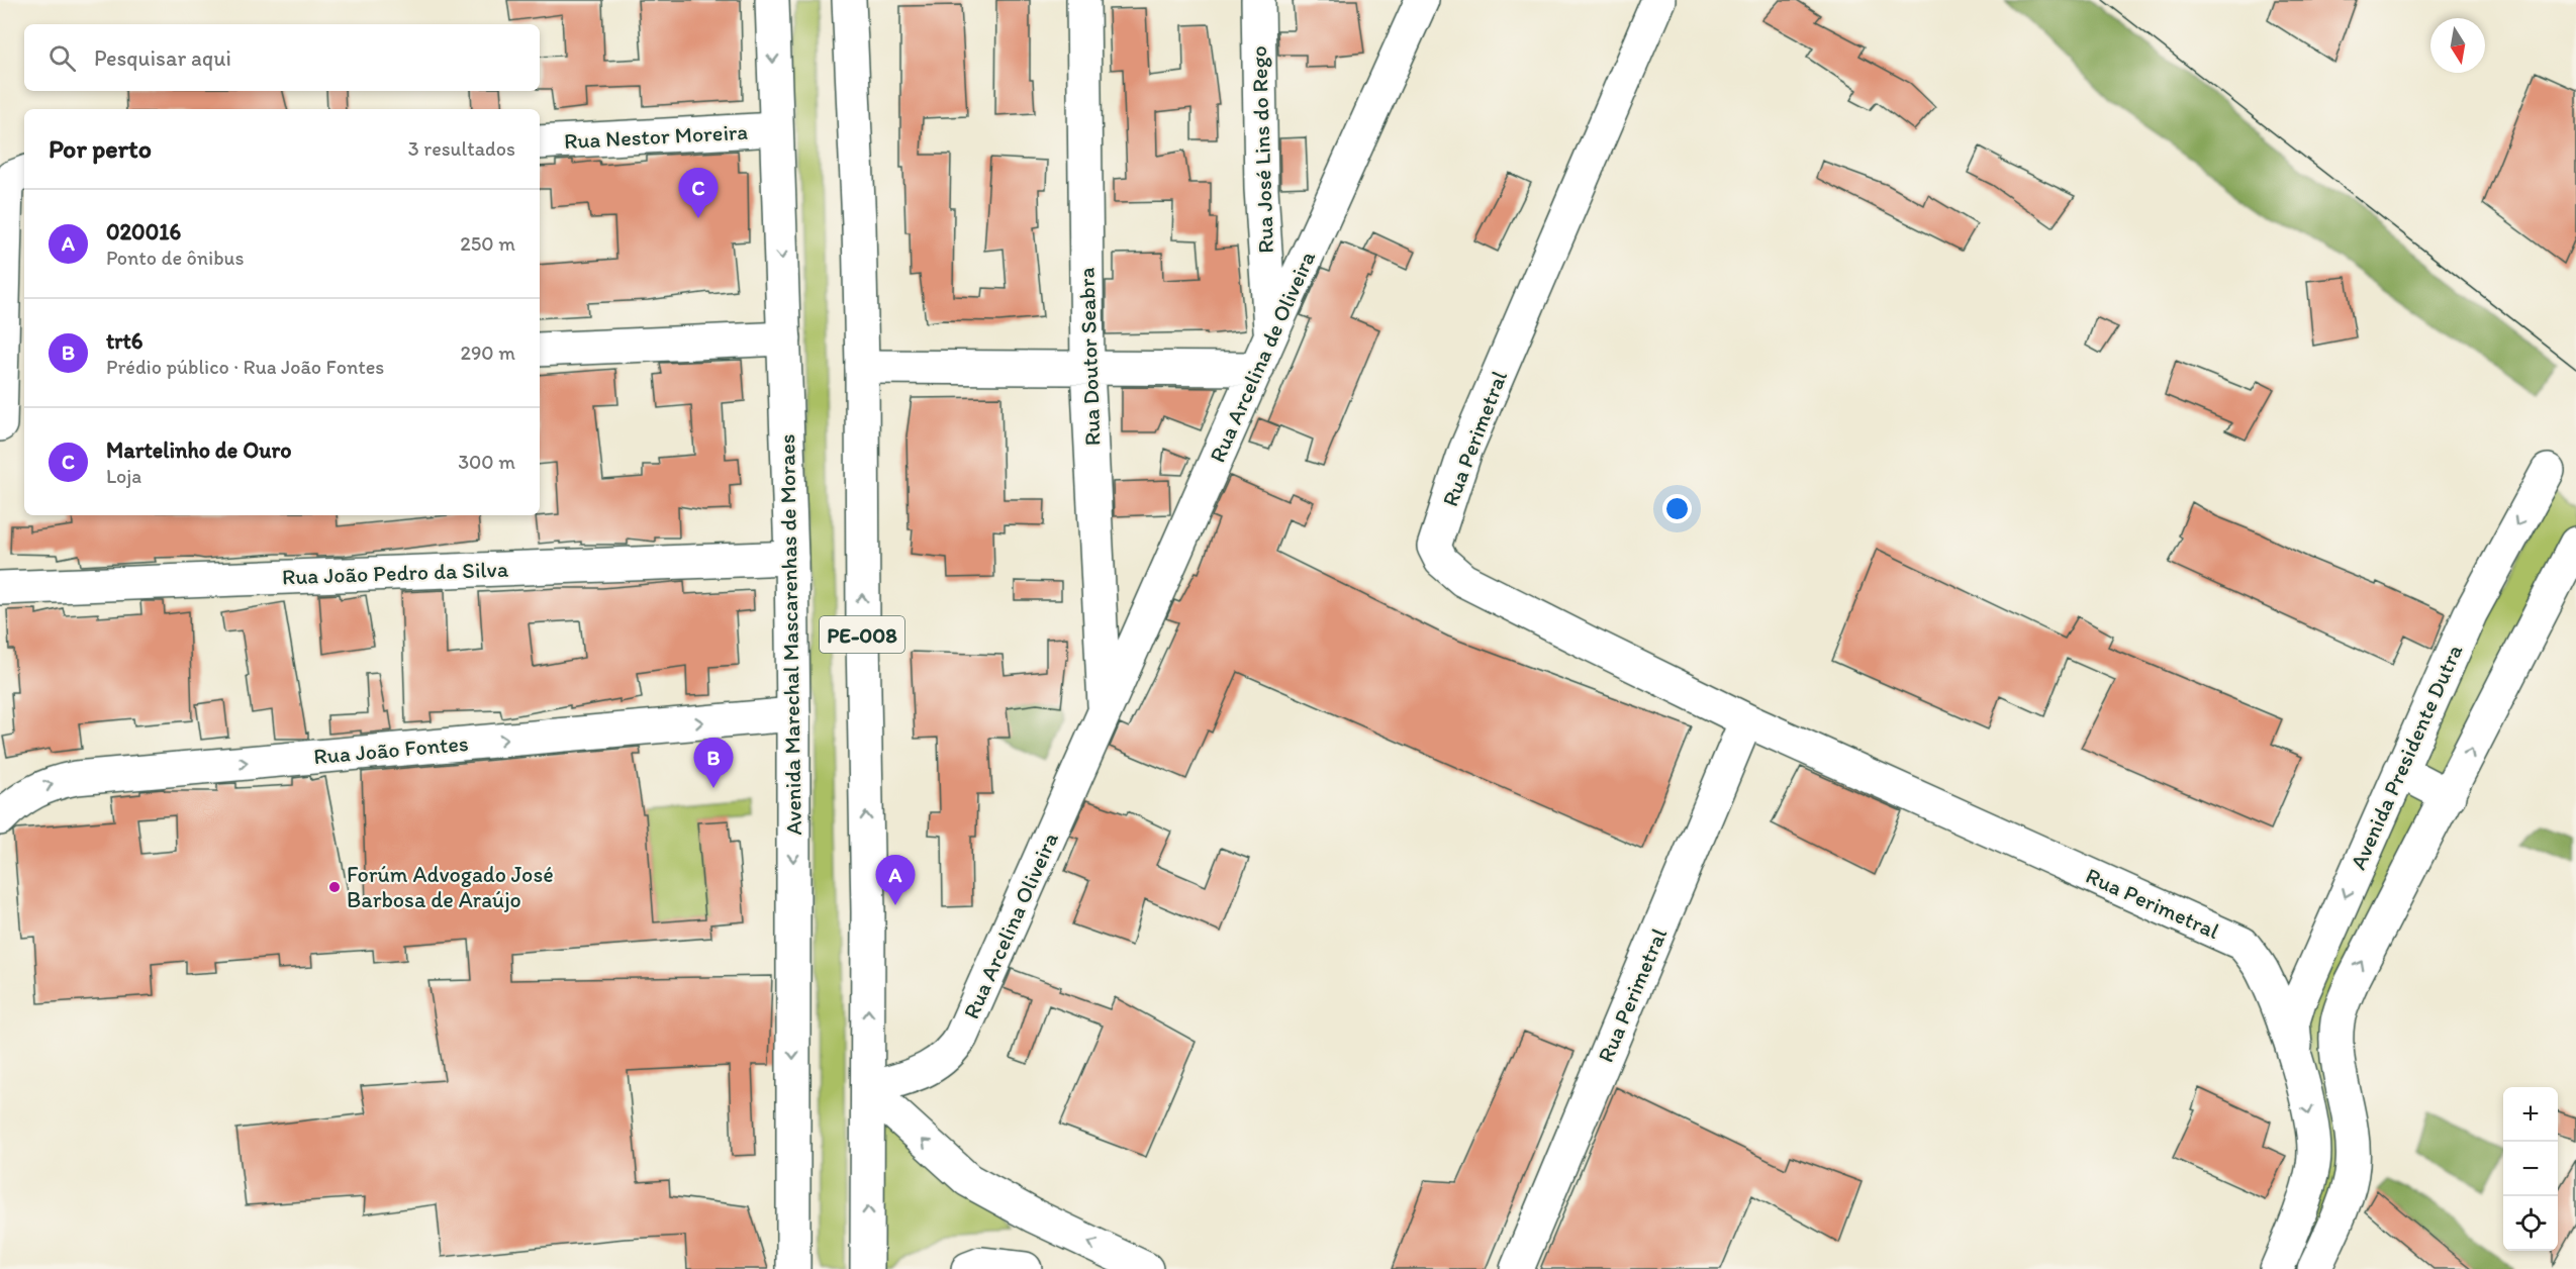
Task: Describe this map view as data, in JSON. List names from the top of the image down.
{
  "streets": {
    "main road": [
      "Rua Nestor Moreira",
      "Rua José Lins do Rego",
      "Rua Doutor Seabra",
      "Rua Arcelina de Oliveira",
      "Rua Perimetral",
      "Rua João Pedro da Silva",
      "Avenida Marechal Mascarenhas de Moraes",
      "PE-008",
      "Rua João Fontes",
      "Avenida Presidente Dutra",
      "Rua Arcelina Oliveira"
    ]
  },
  "crossings": [
    ["Rua Nestor Moreira", "Avenida Marechal Mascarenhas de Moraes"],
    ["Rua José Lins do Rego", "Rua Arcelina de Oliveira"],
    ["Rua Doutor Seabra", "Rua Arcelina de Oliveira"],
    ["Rua Doutor Seabra", "Rua Arcelina Oliveira"],
    ["Rua Arcelina de Oliveira", "Rua Arcelina Oliveira"],
    ["Rua Perimetral", "Avenida Presidente Dutra"],
    ["Rua João Pedro da Silva", "Avenida Marechal Mascarenhas de Moraes"],
    ["Avenida Marechal Mascarenhas de Moraes", "Rua João Fontes"],
    ["PE-008", "Rua Arcelina Oliveira"]
  ],
  "one_way": ["Rua João Fontes"],
  "places": ["Forúm Advogado José Barbosa de Araújo"],
  "north": "bottom",
  "page": {
    "search": "Pesquisar aqui",
    "heading": ["Por perto", "3 resultados"],
    "pins": ["C", "B", "A"],
    "list": [
      {
        "mark": "A",
        "name": "020016",
        "note": "Ponto de ônibus",
        "value": "250 m"
      },
      {
        "mark": "B",
        "name": "trt6",
        "note": "Prédio público · Rua João Fontes",
        "value": "290 m"
      },
      {
        "mark": "C",
        "name": "Martelinho de Ouro",
        "note": "Loja",
        "value": "300 m"
      }
    ],
    "map_buttons": ["+", "−"]
  }
}
